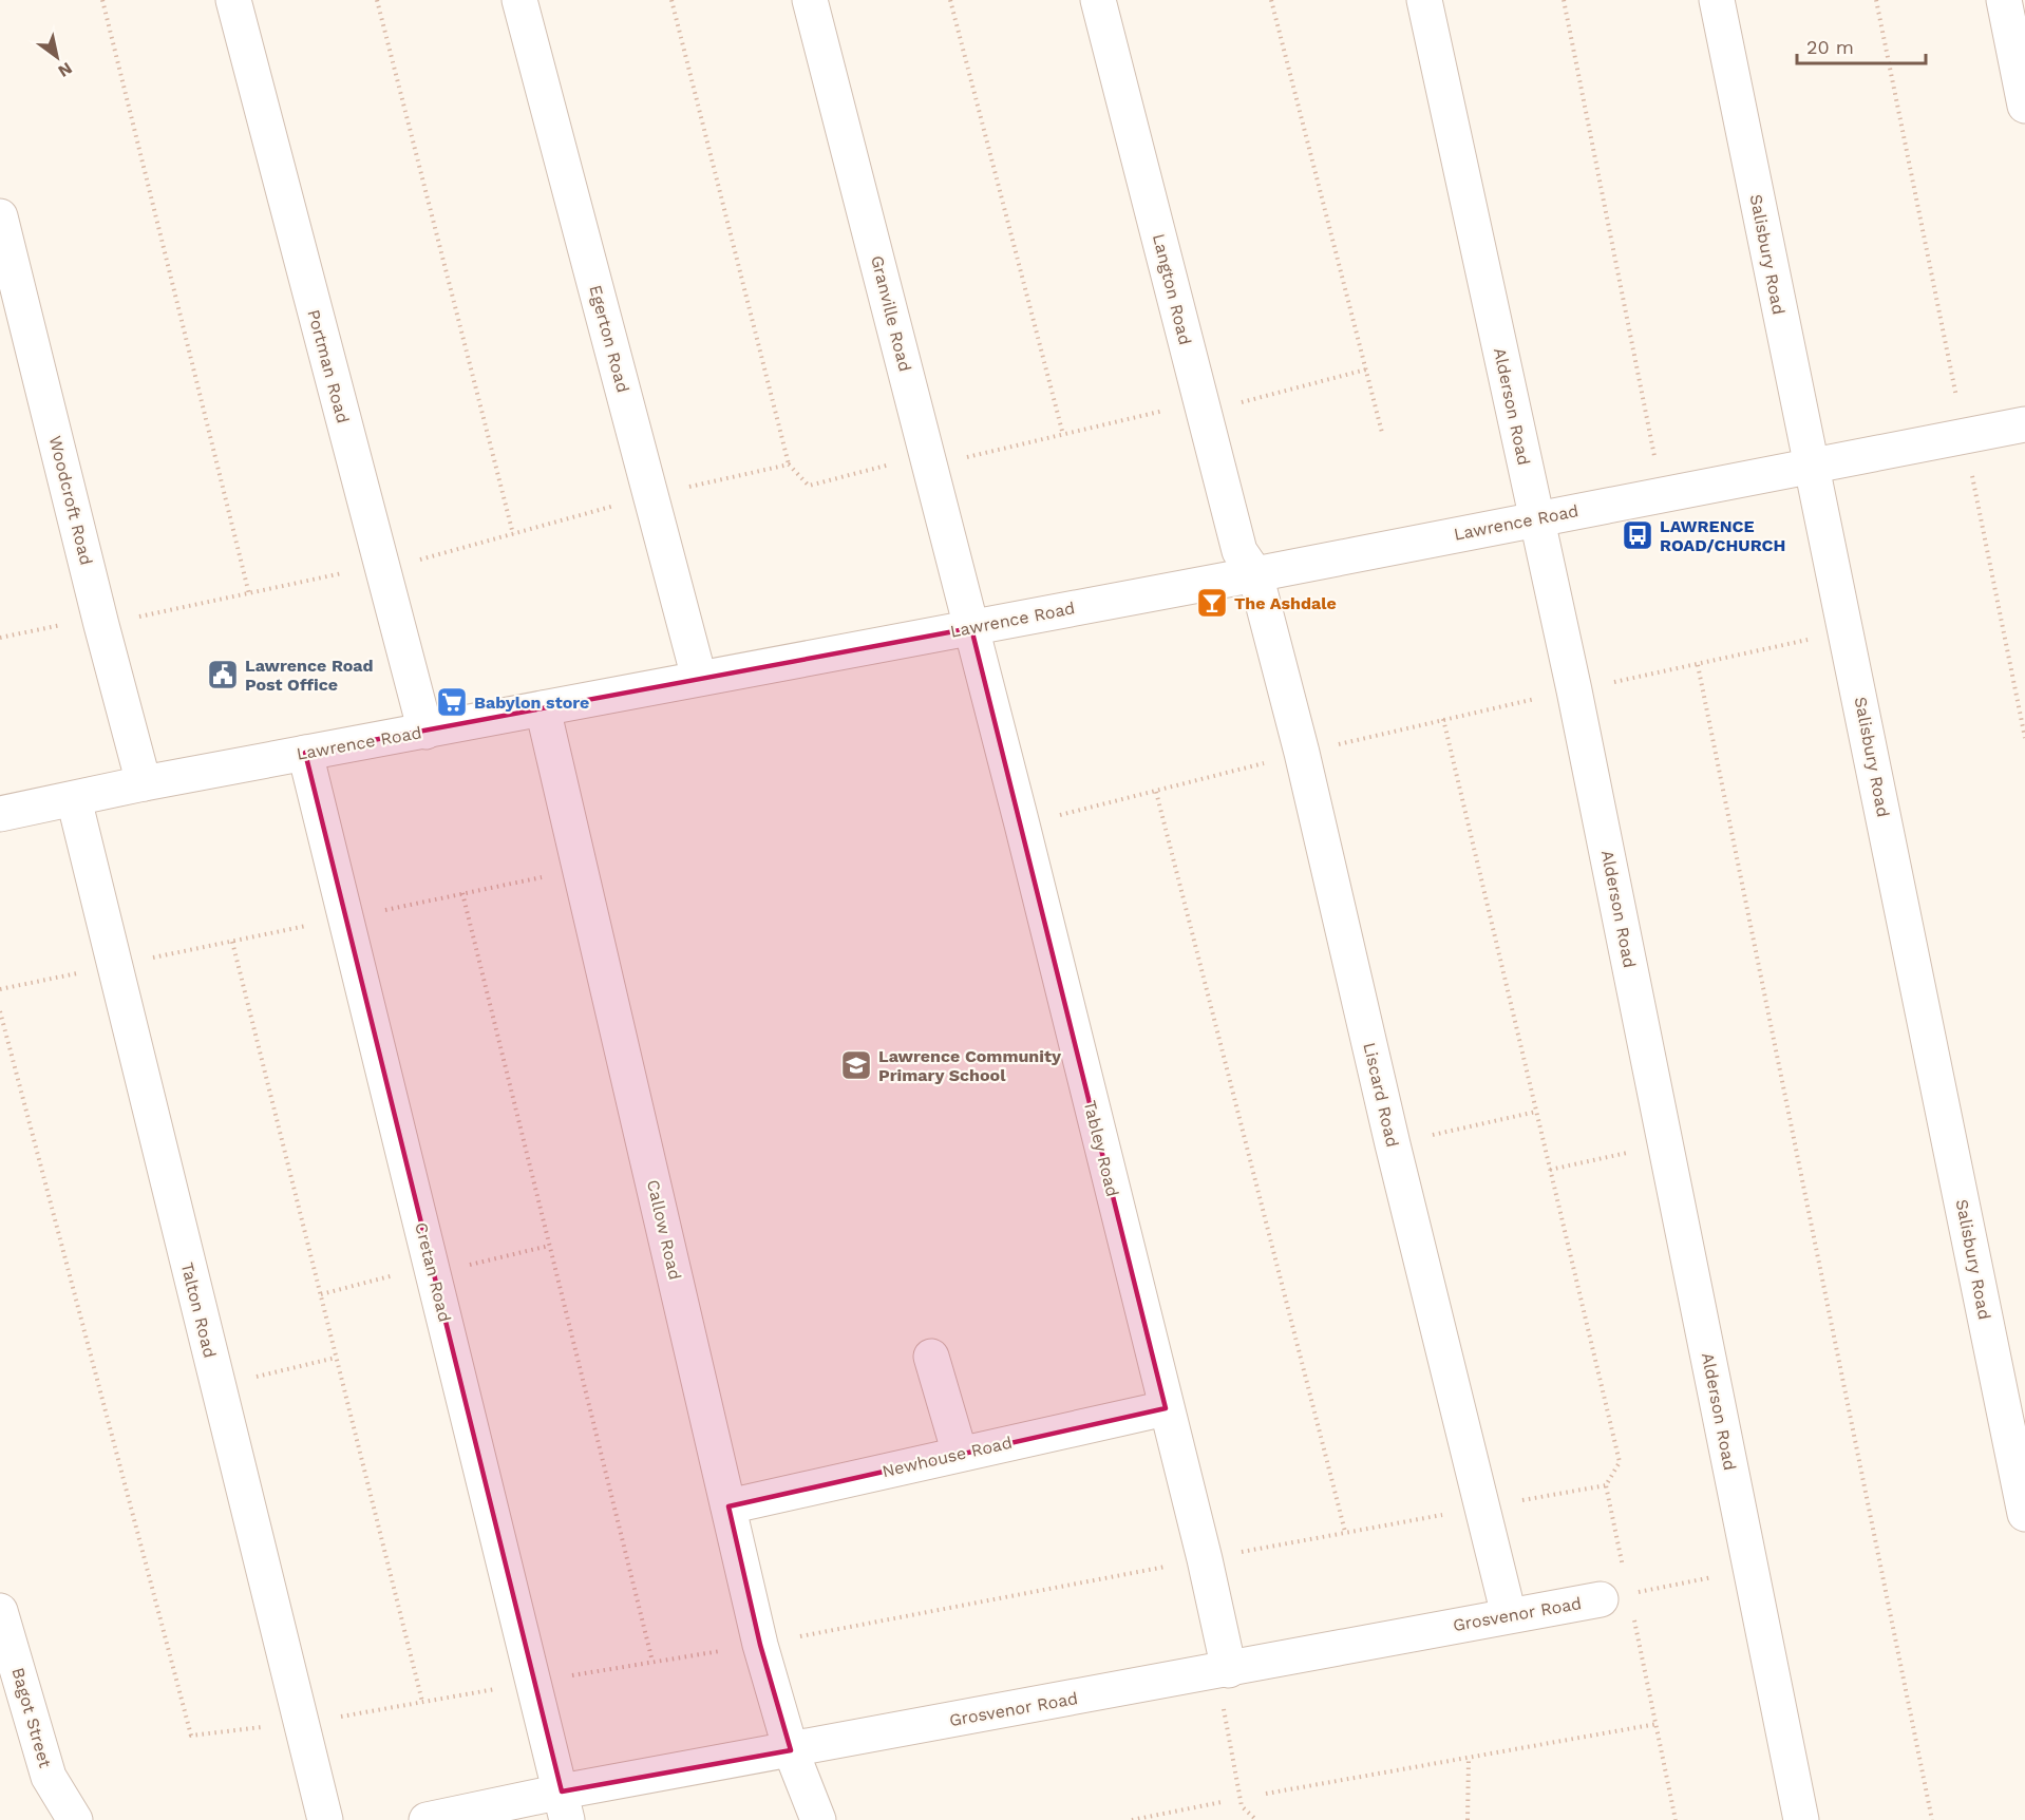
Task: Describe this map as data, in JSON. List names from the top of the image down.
{
  "streets": {
    "street": [
      "Salisbury Road",
      "Langton Road",
      "Granville Road",
      "Egerton Road",
      "Portman Road",
      "Alderson Road",
      "Woodcroft Road",
      "Lawrence Road",
      "Liscard Road",
      "Tabley Road",
      "Callow Road",
      "Cretan Road",
      "Talton Road",
      "Newhouse Road",
      "Grosvenor Road",
      "Bagot Street"
    ]
  },
  "crossings": [
    ["Salisbury Road", "Lawrence Road"],
    ["Langton Road", "Lawrence Road"],
    ["Langton Road", "Liscard Road"],
    ["Granville Road", "Lawrence Road"],
    ["Granville Road", "Tabley Road"],
    ["Egerton Road", "Lawrence Road"],
    ["Portman Road", "Lawrence Road"],
    ["Alderson Road", "Lawrence Road"],
    ["Woodcroft Road", "Lawrence Road"],
    ["Lawrence Road", "Liscard Road"],
    ["Lawrence Road", "Tabley Road"],
    ["Lawrence Road", "Callow Road"],
    ["Lawrence Road", "Cretan Road"],
    ["Lawrence Road", "Talton Road"],
    ["Liscard Road", "Grosvenor Road"],
    ["Tabley Road", "Newhouse Road"],
    ["Tabley Road", "Grosvenor Road"],
    ["Callow Road", "Newhouse Road"],
    ["Callow Road", "Grosvenor Road"],
    ["Cretan Road", "Grosvenor Road"]
  ],
  "places": {
    "bus stop": ["LAWRENCE ROAD/CHURCH"],
    "bar": ["The Ashdale"],
    "public building": ["Lawrence Road Post Office"],
    "supermarket": ["Babylon store"],
    "school or university": ["Lawrence Community Primary School"]
  },
  "scale_bar": "20 m",
  "north": "bottom right"
}
